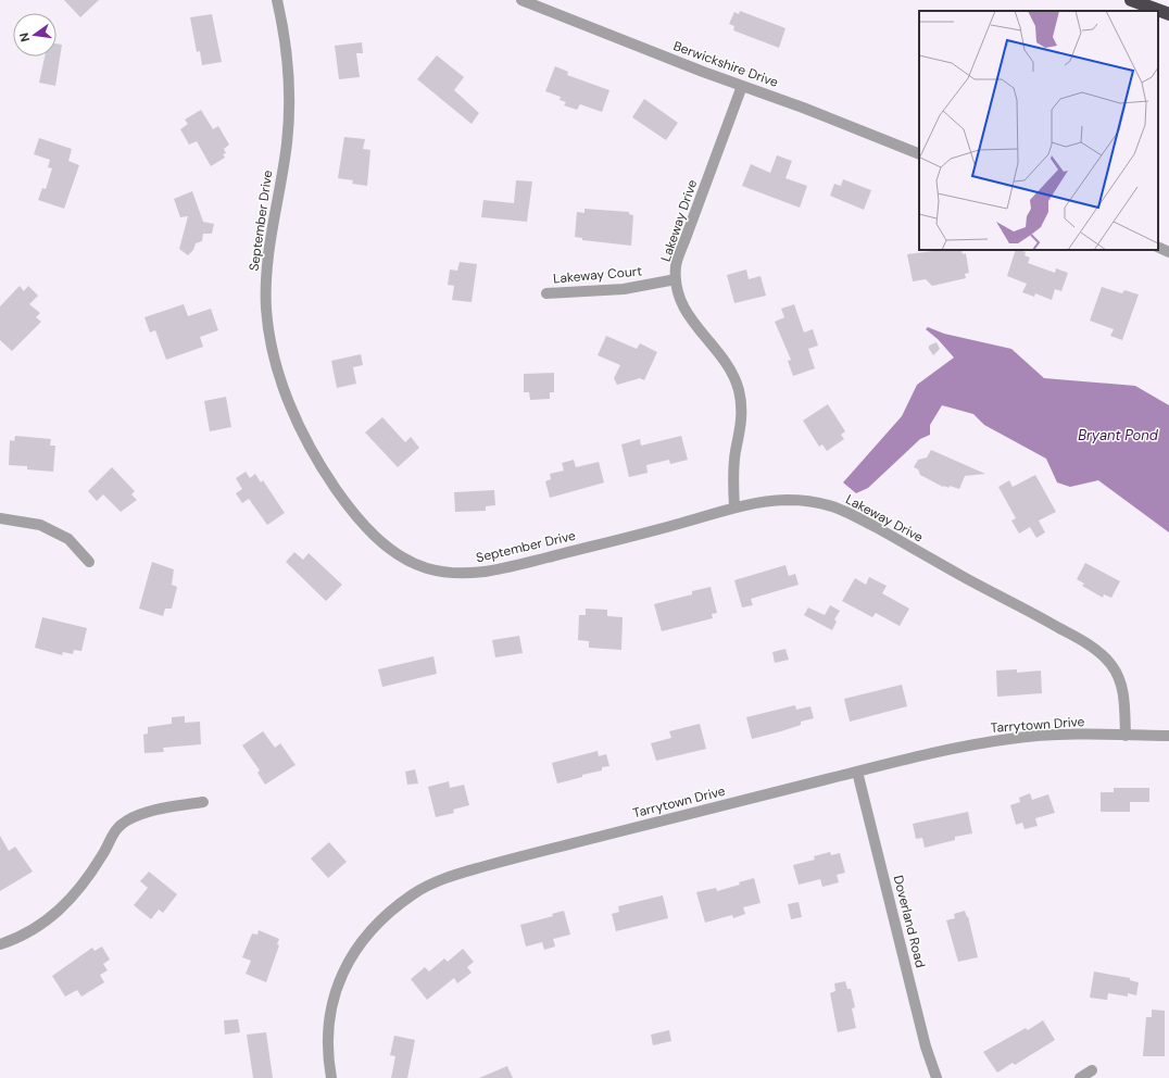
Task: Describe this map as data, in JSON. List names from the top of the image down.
{
  "streets": {
    "street": [
      "Berwickshire Drive",
      "September Drive",
      "Lakeway Drive",
      "Lakeway Court",
      "Tarrytown Drive",
      "Doverland Road"
    ]
  },
  "crossings": [
    ["Berwickshire Drive", "Lakeway Drive"],
    ["September Drive", "Lakeway Drive"],
    ["Lakeway Drive", "Lakeway Court"],
    ["Lakeway Drive", "Tarrytown Drive"],
    ["Tarrytown Drive", "Doverland Road"]
  ],
  "water": ["Bryant Pond"],
  "north": "left"
}
